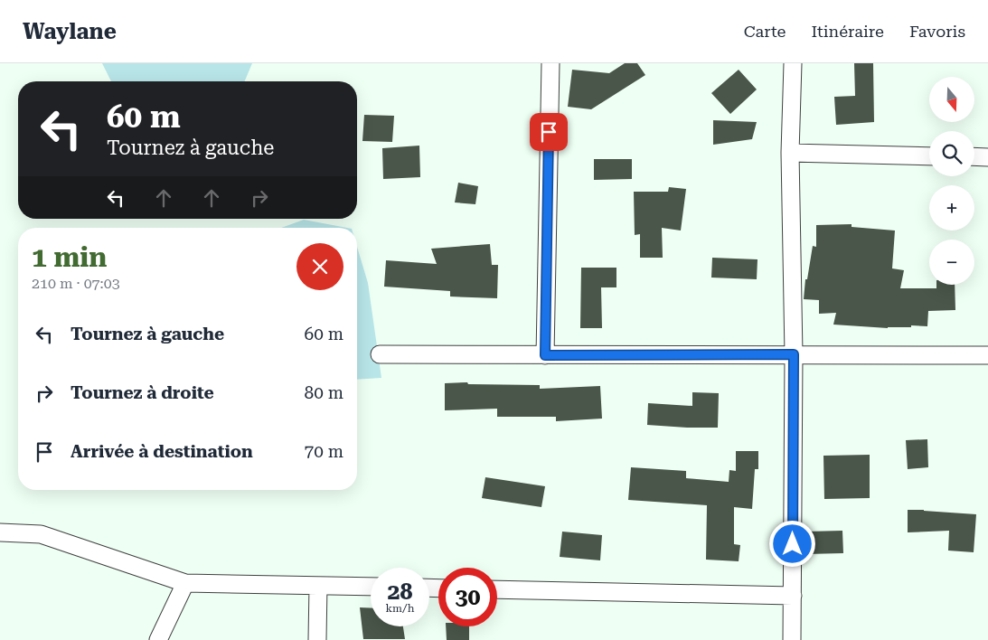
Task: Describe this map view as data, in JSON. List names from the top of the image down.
{
  "north": "bottom",
  "page": {
    "header": "Waylane",
    "nav": ["Carte", "Itinéraire", "Favoris"],
    "map_buttons": ["+", "−"],
    "turn": ["60 m", "Tournez à gauche"],
    "heading": ["1 min", "210 m · 07:03"],
    "list": [
      {
        "name": "Tournez à gauche",
        "value": "60 m"
      },
      {
        "name": "Tournez à droite",
        "value": "80 m"
      },
      {
        "name": "Arrivée à destination",
        "value": "70 m"
      }
    ],
    "speed": "28 km/h",
    "limit": "30"
  }
}
